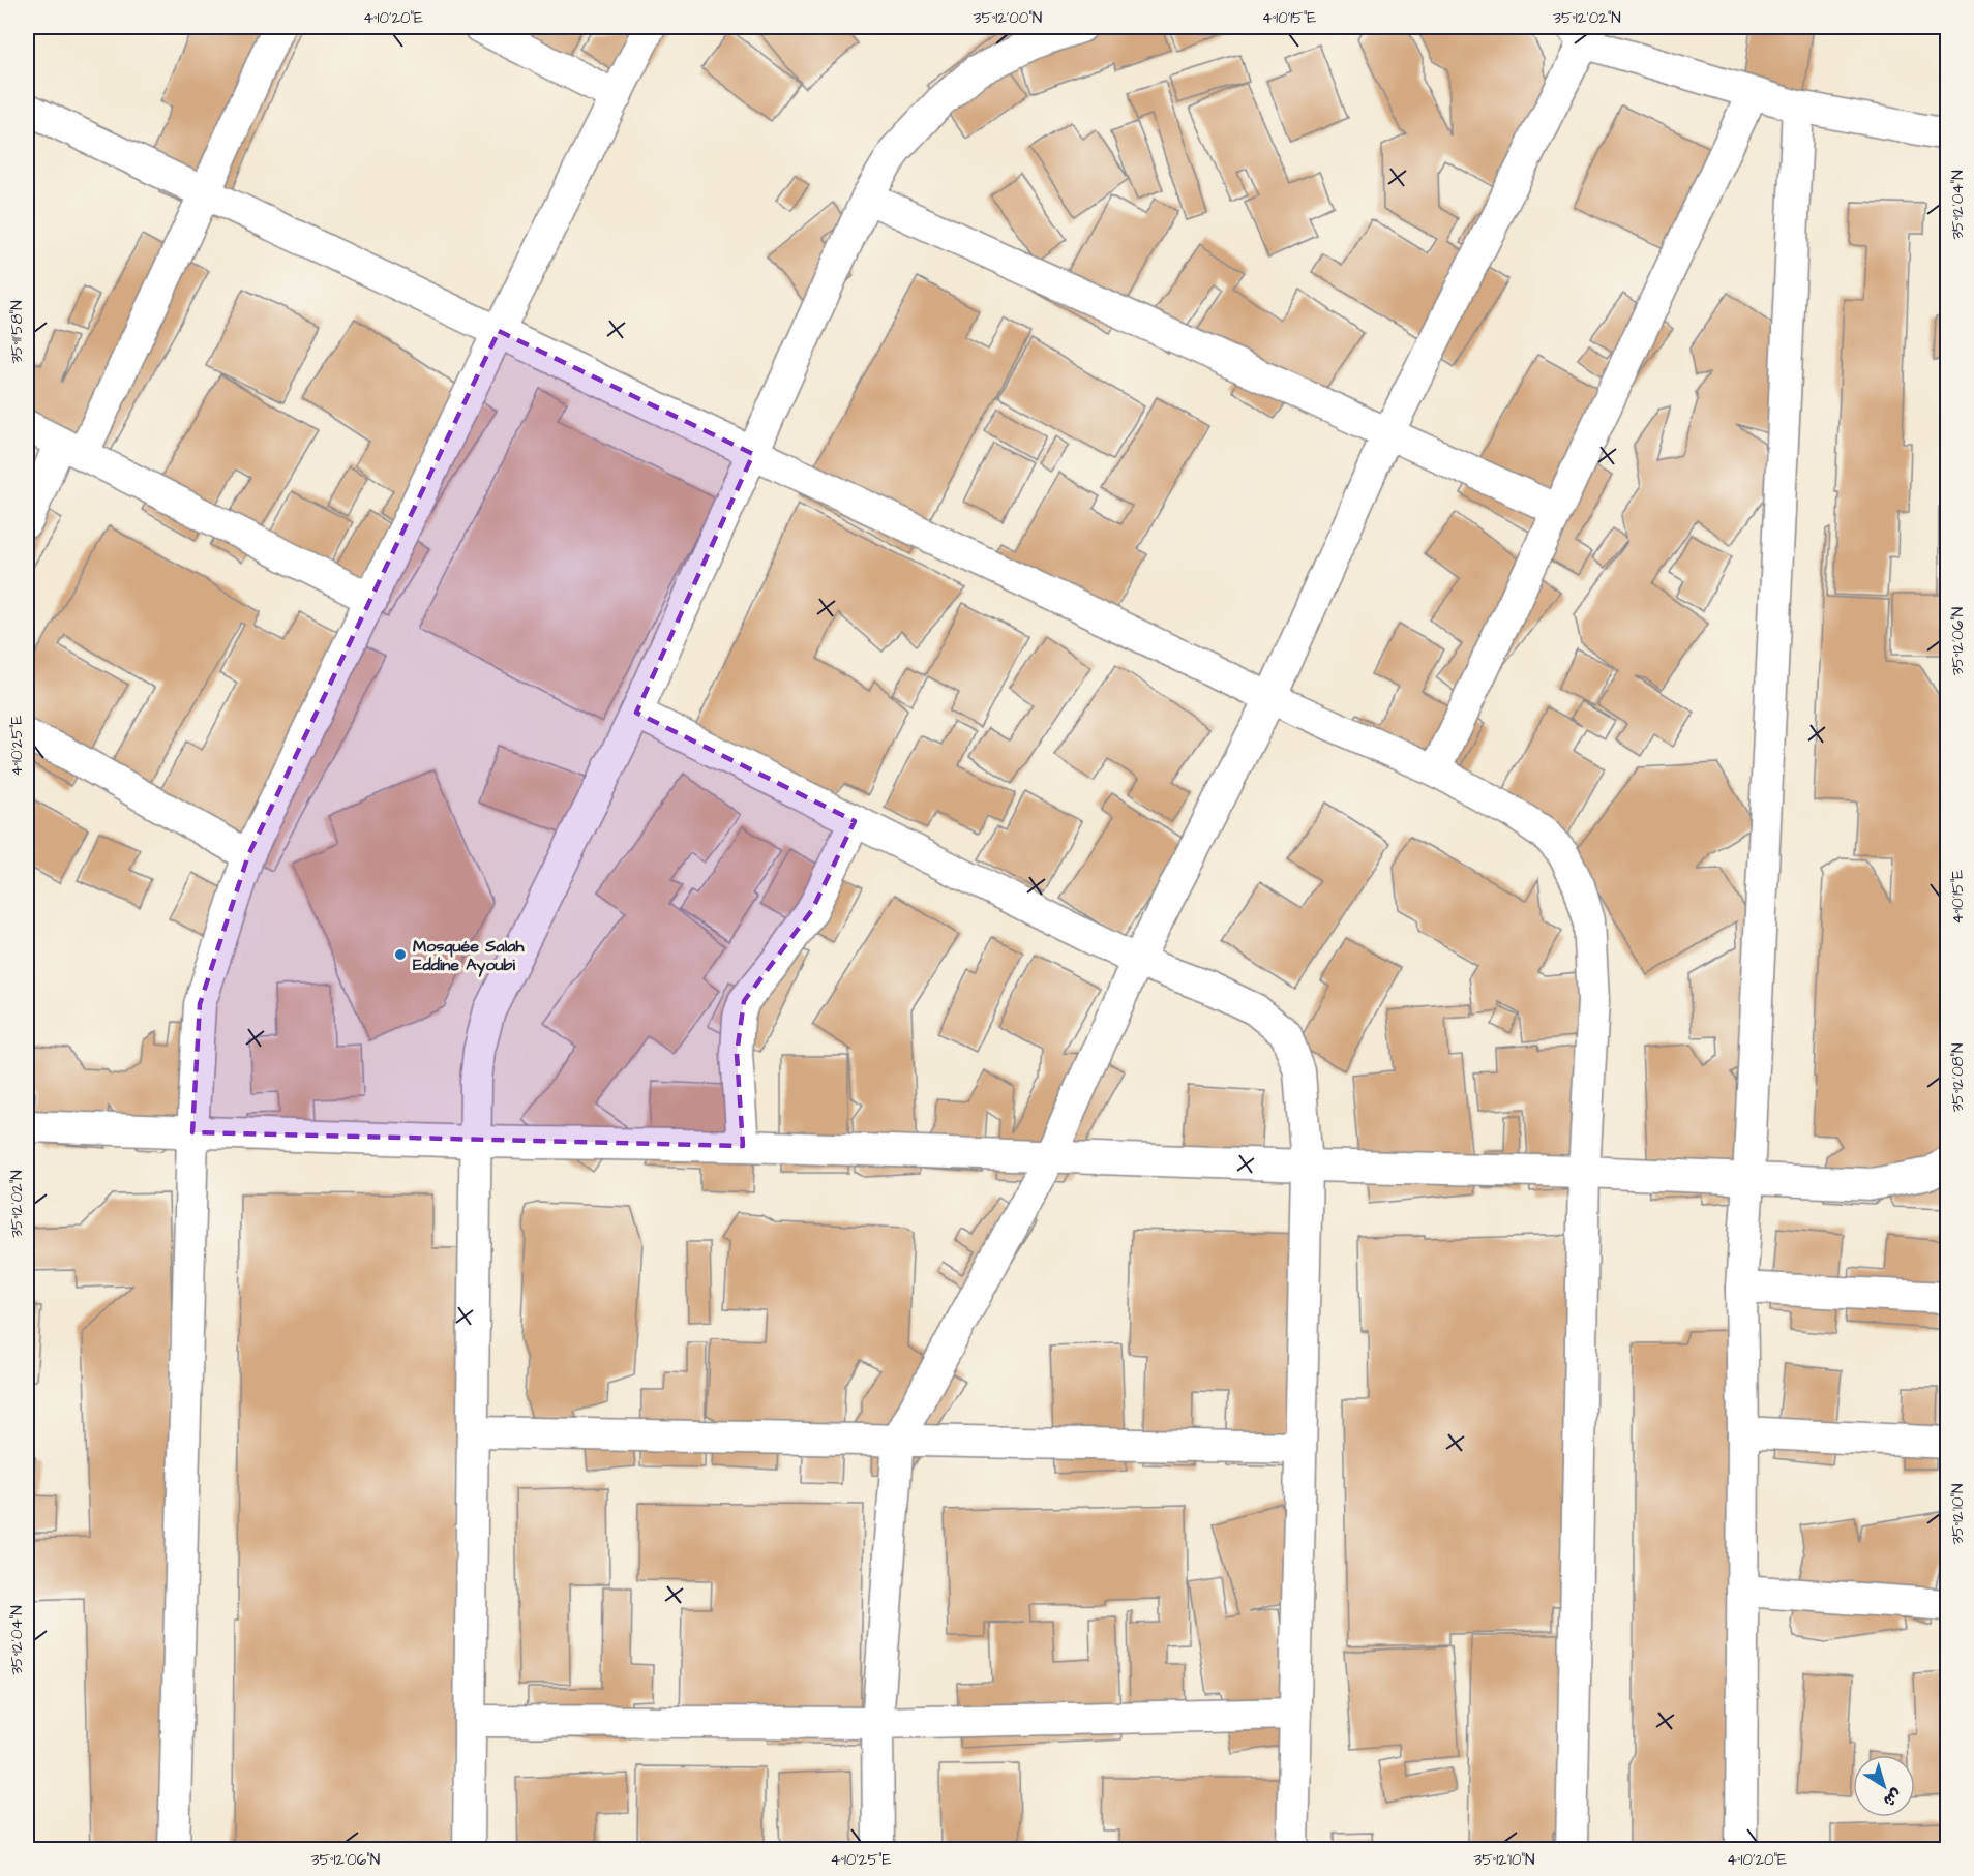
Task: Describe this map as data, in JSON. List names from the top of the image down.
{
  "places": ["Mosquée Salah Eddine Ayoubi"],
  "north": "bottom right",
  "coordinates": [
    "4°10'20\"E",
    "35°12'00\"N",
    "4°10'15\"E",
    "35°12'02\"N",
    "35°12'04\"N",
    "35°11'58\"N",
    "35°12'06\"N",
    "4°10'25\"E",
    "35°12'08\"N",
    "35°12'10\"N"
  ]
}
